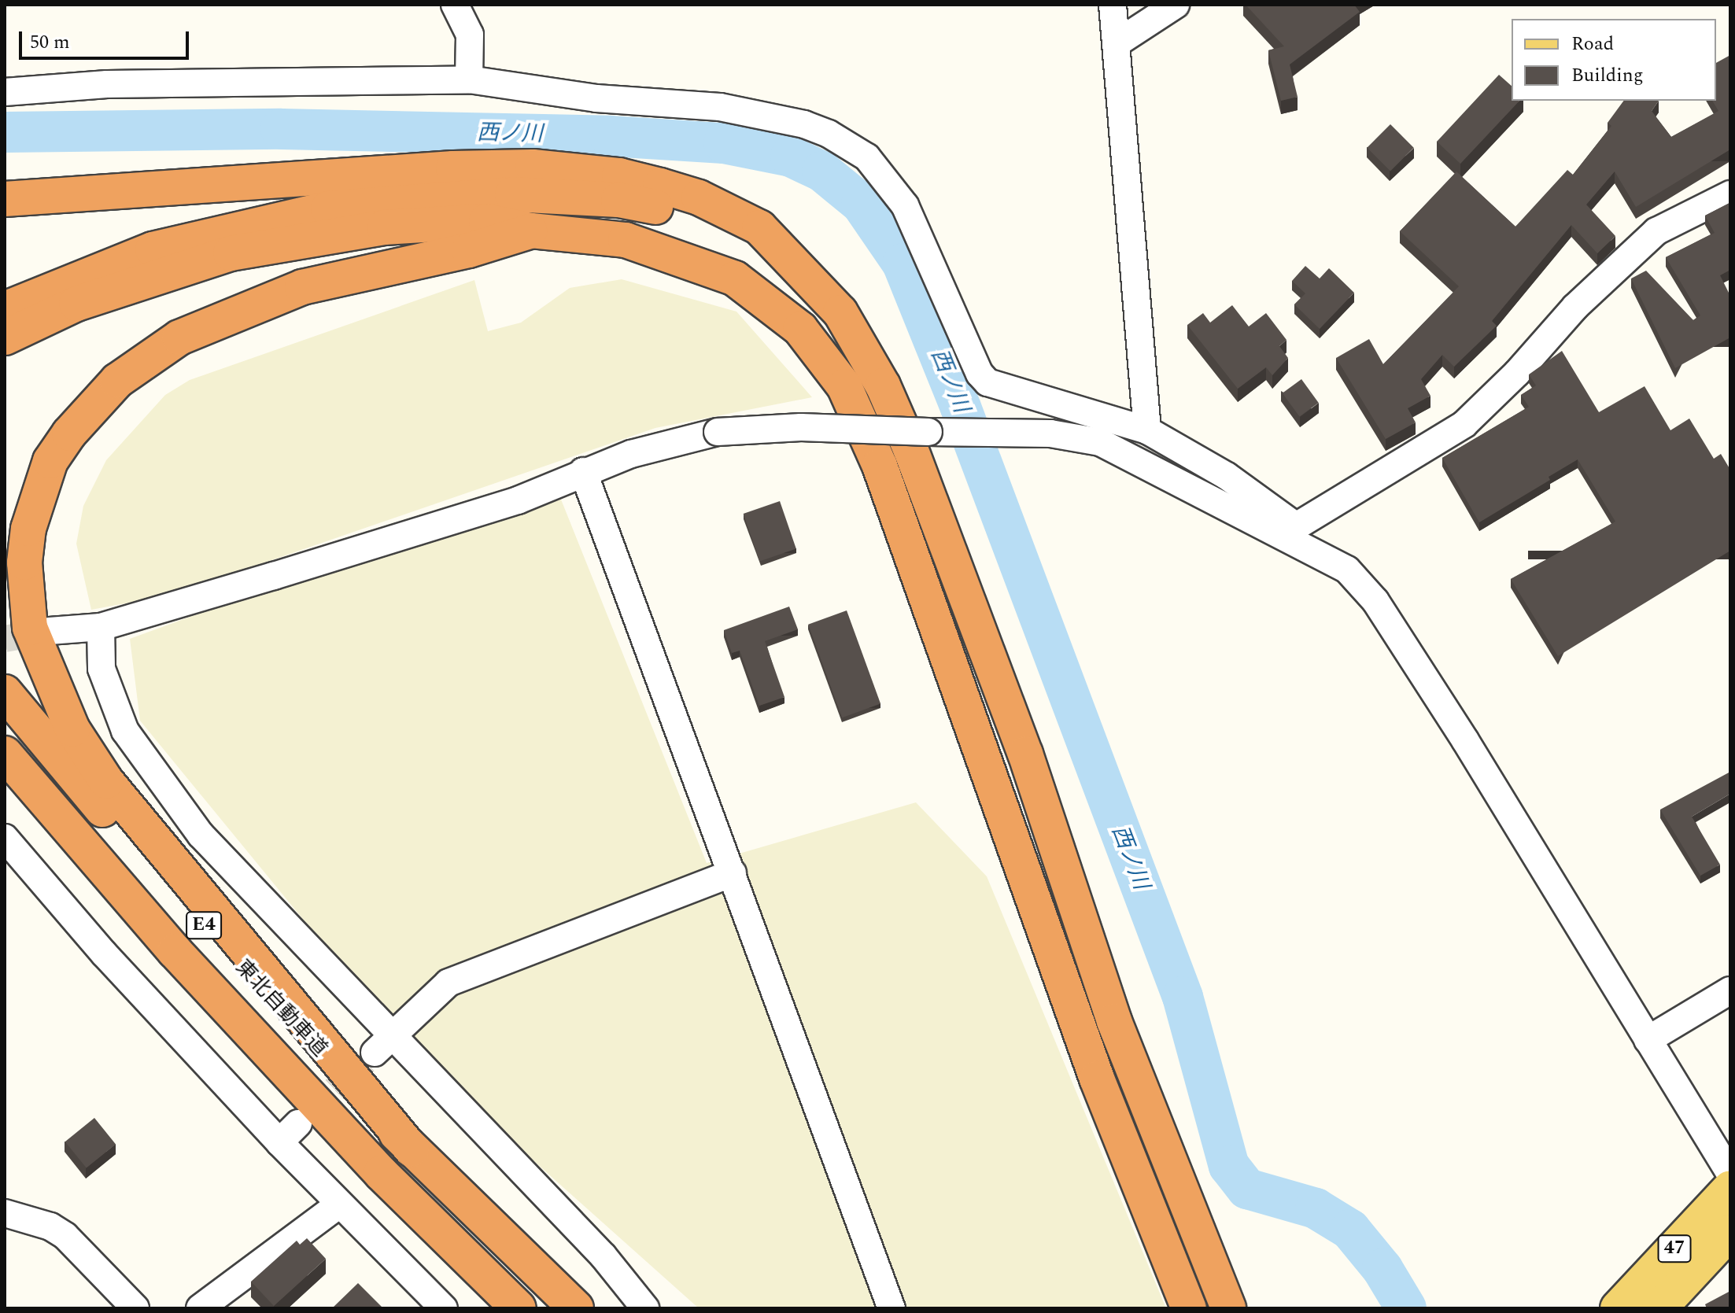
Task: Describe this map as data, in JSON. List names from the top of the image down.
{
  "streets": {
    "highway": ["E4", "東北自動車道"],
    "main road": ["47"]
  },
  "water": ["西ノ川"],
  "legend": ["Road", "Building"],
  "scale_bar": "50 m"
}
